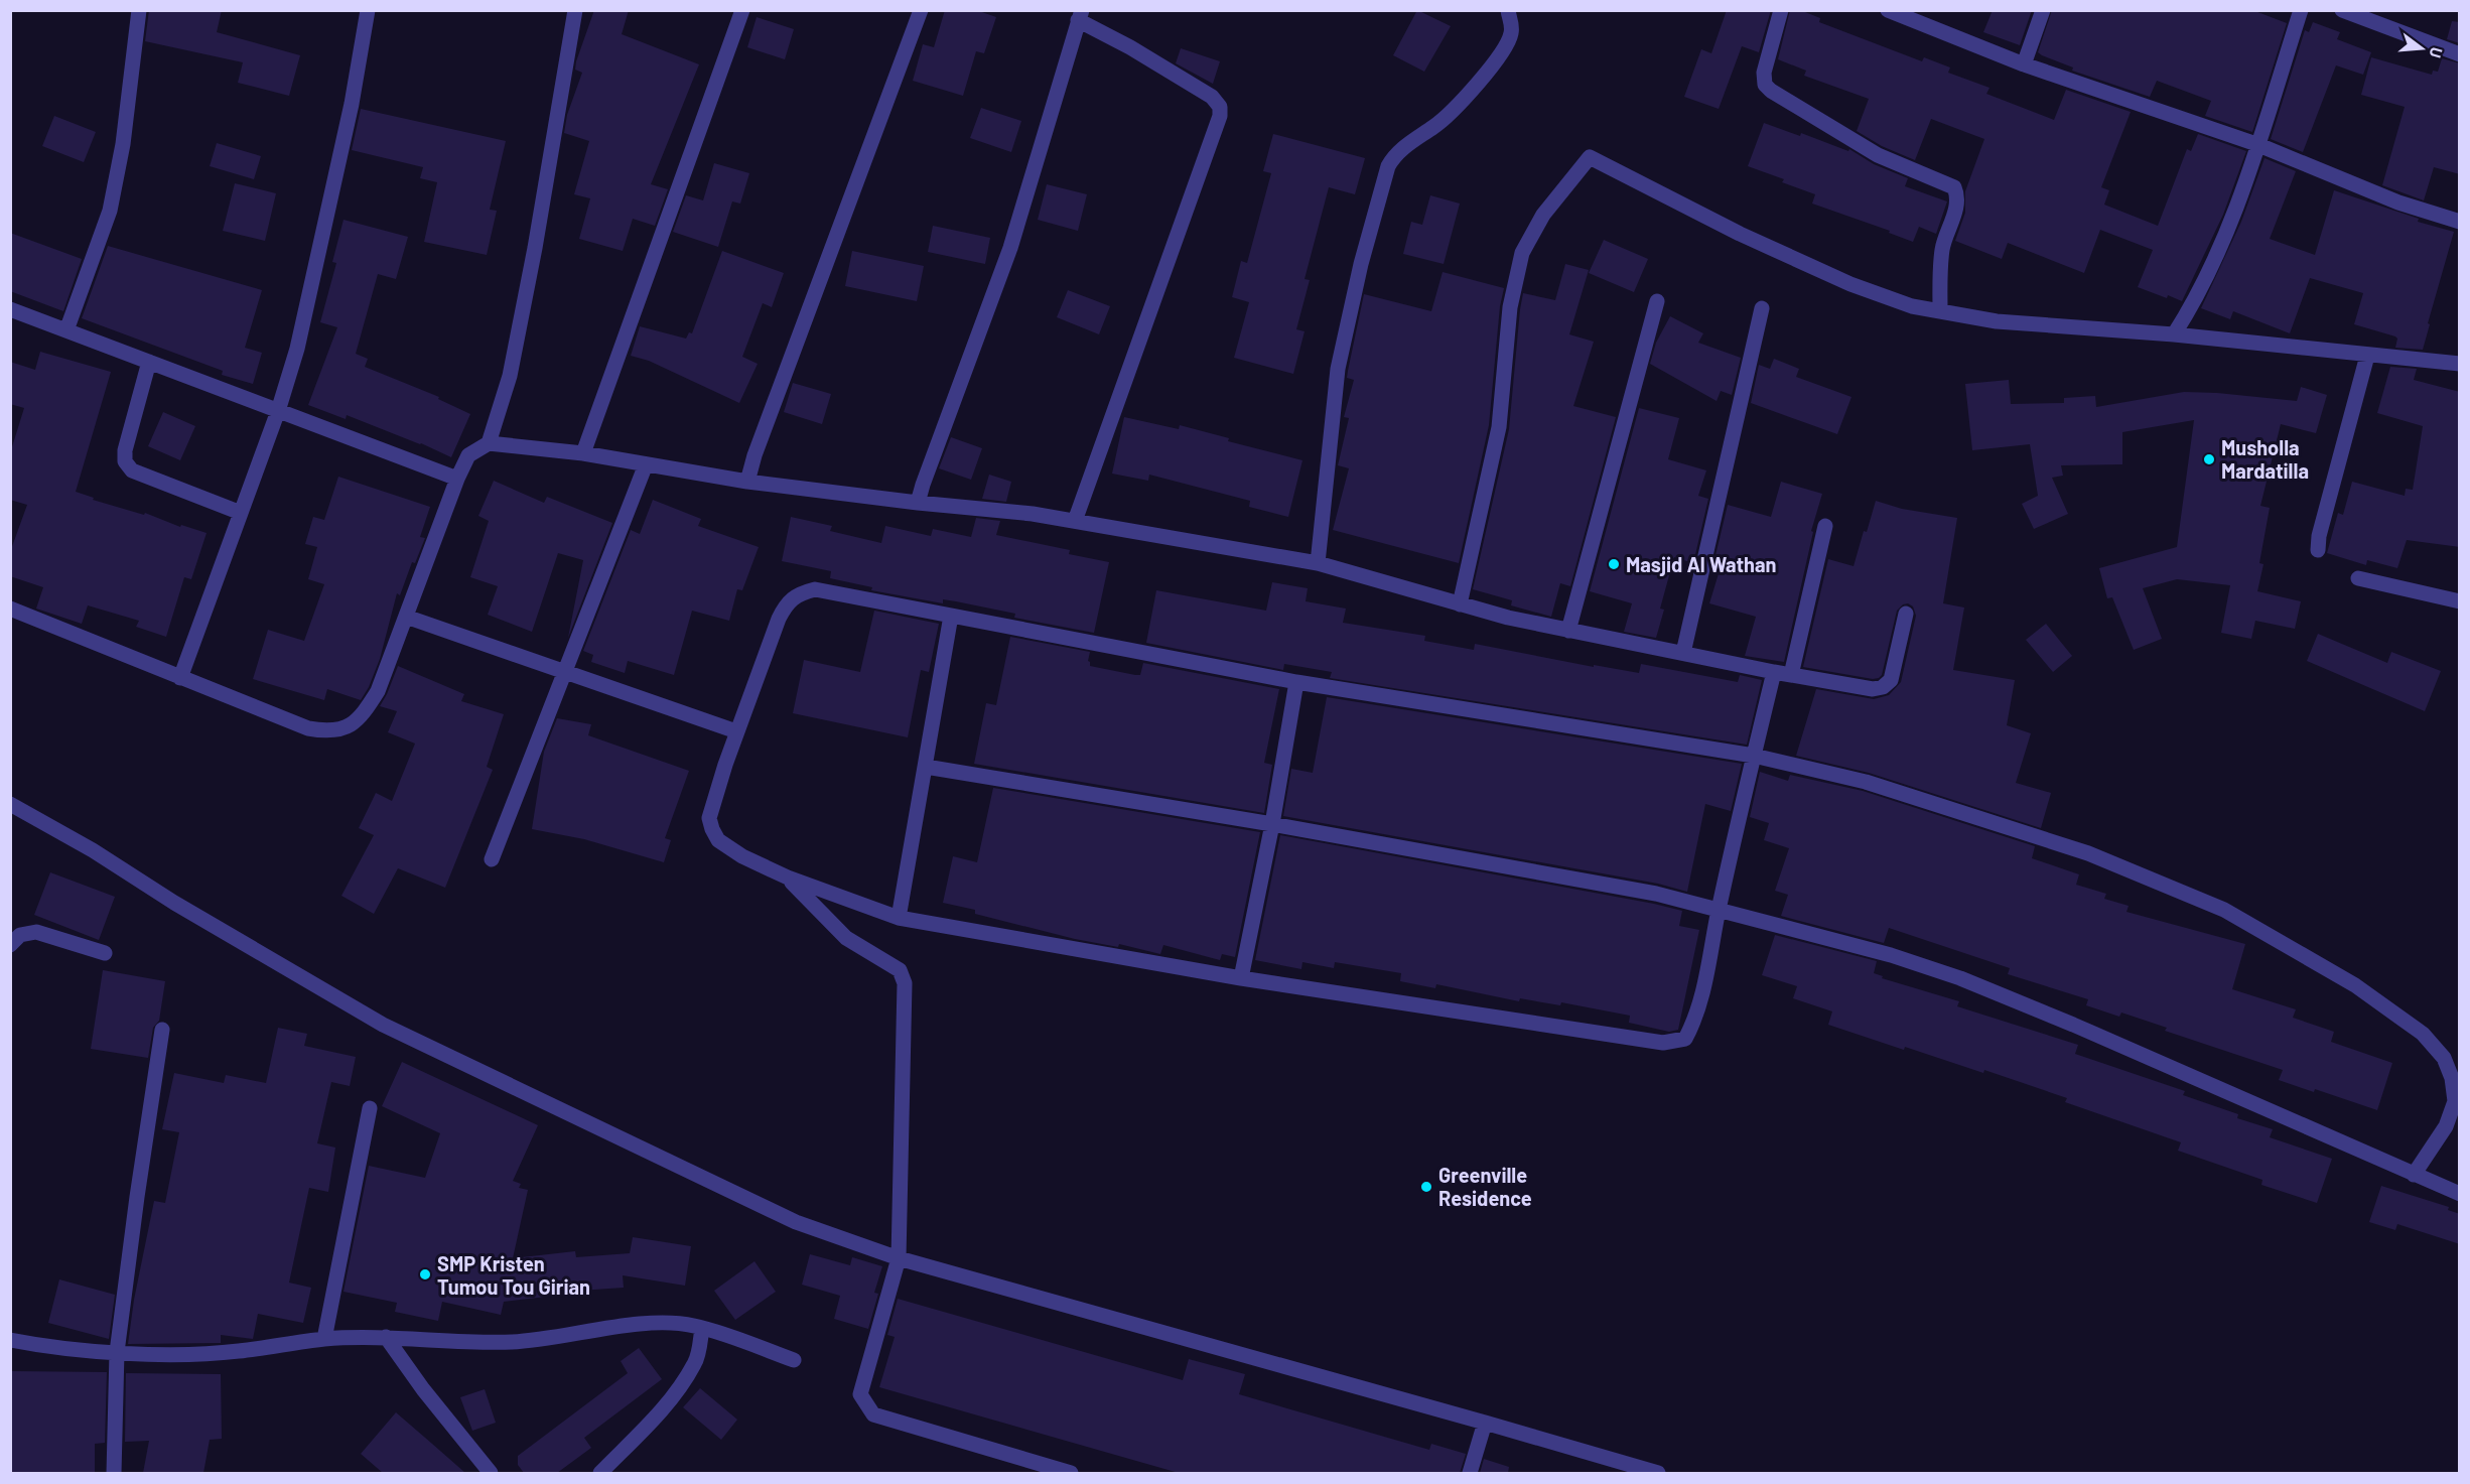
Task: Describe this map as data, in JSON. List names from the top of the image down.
{
  "places": [
    "Musholla Mardatilla",
    "Masjid Al Wathan",
    "Greenville Residence",
    "SMP Kristen Tumou Tou Girian"
  ],
  "north": "right"
}
